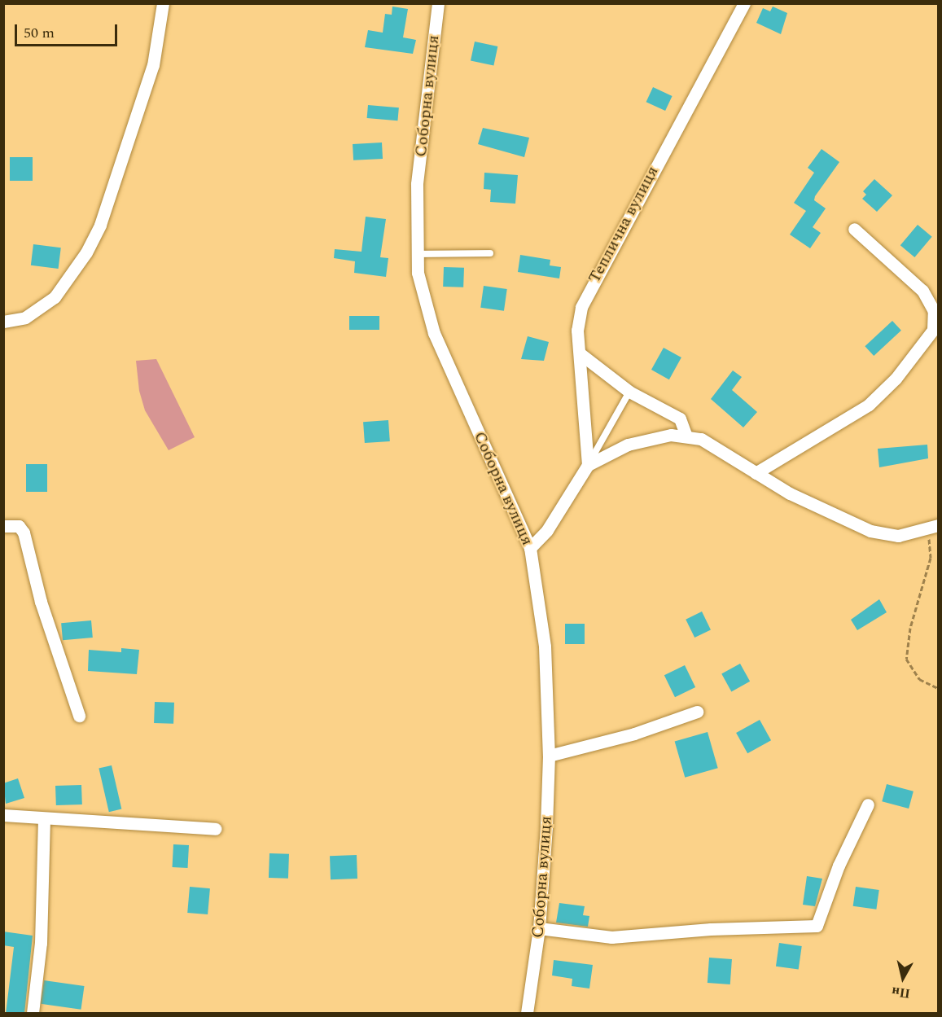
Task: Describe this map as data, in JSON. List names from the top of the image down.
{
  "streets": {
    "street": ["Соборна вулиця", "Теплична вулиця"]
  },
  "scale_bar": "50 m",
  "north": "bottom"
}
